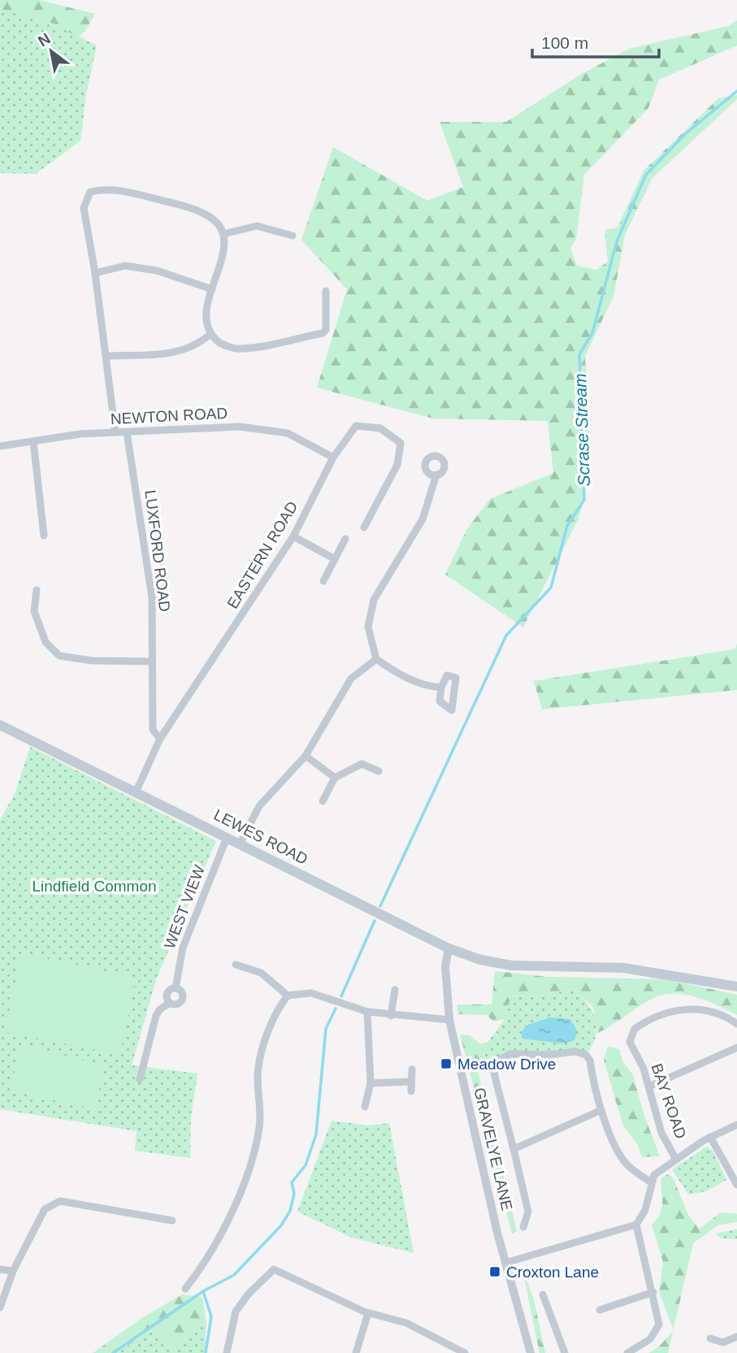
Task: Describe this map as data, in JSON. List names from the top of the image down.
{
  "streets": {
    "main road": ["LEWES ROAD"],
    "street": [
      "NEWTON ROAD",
      "LUXFORD ROAD",
      "EASTERN ROAD",
      "WEST VIEW",
      "BAY ROAD",
      "GRAVELYE LANE"
    ]
  },
  "crossings": [
    ["NEWTON ROAD", "LUXFORD ROAD"],
    ["NEWTON ROAD", "EASTERN ROAD"],
    ["LUXFORD ROAD", "EASTERN ROAD"],
    ["EASTERN ROAD", "LEWES ROAD"],
    ["LEWES ROAD", "WEST VIEW"],
    ["LEWES ROAD", "GRAVELYE LANE"]
  ],
  "water": ["Scrase Stream"],
  "parks": ["Lindfield Common"],
  "places": {
    "transit": ["Meadow Drive", "Croxton Lane"]
  },
  "scale_bar": "100 m",
  "north": "top left"
}
